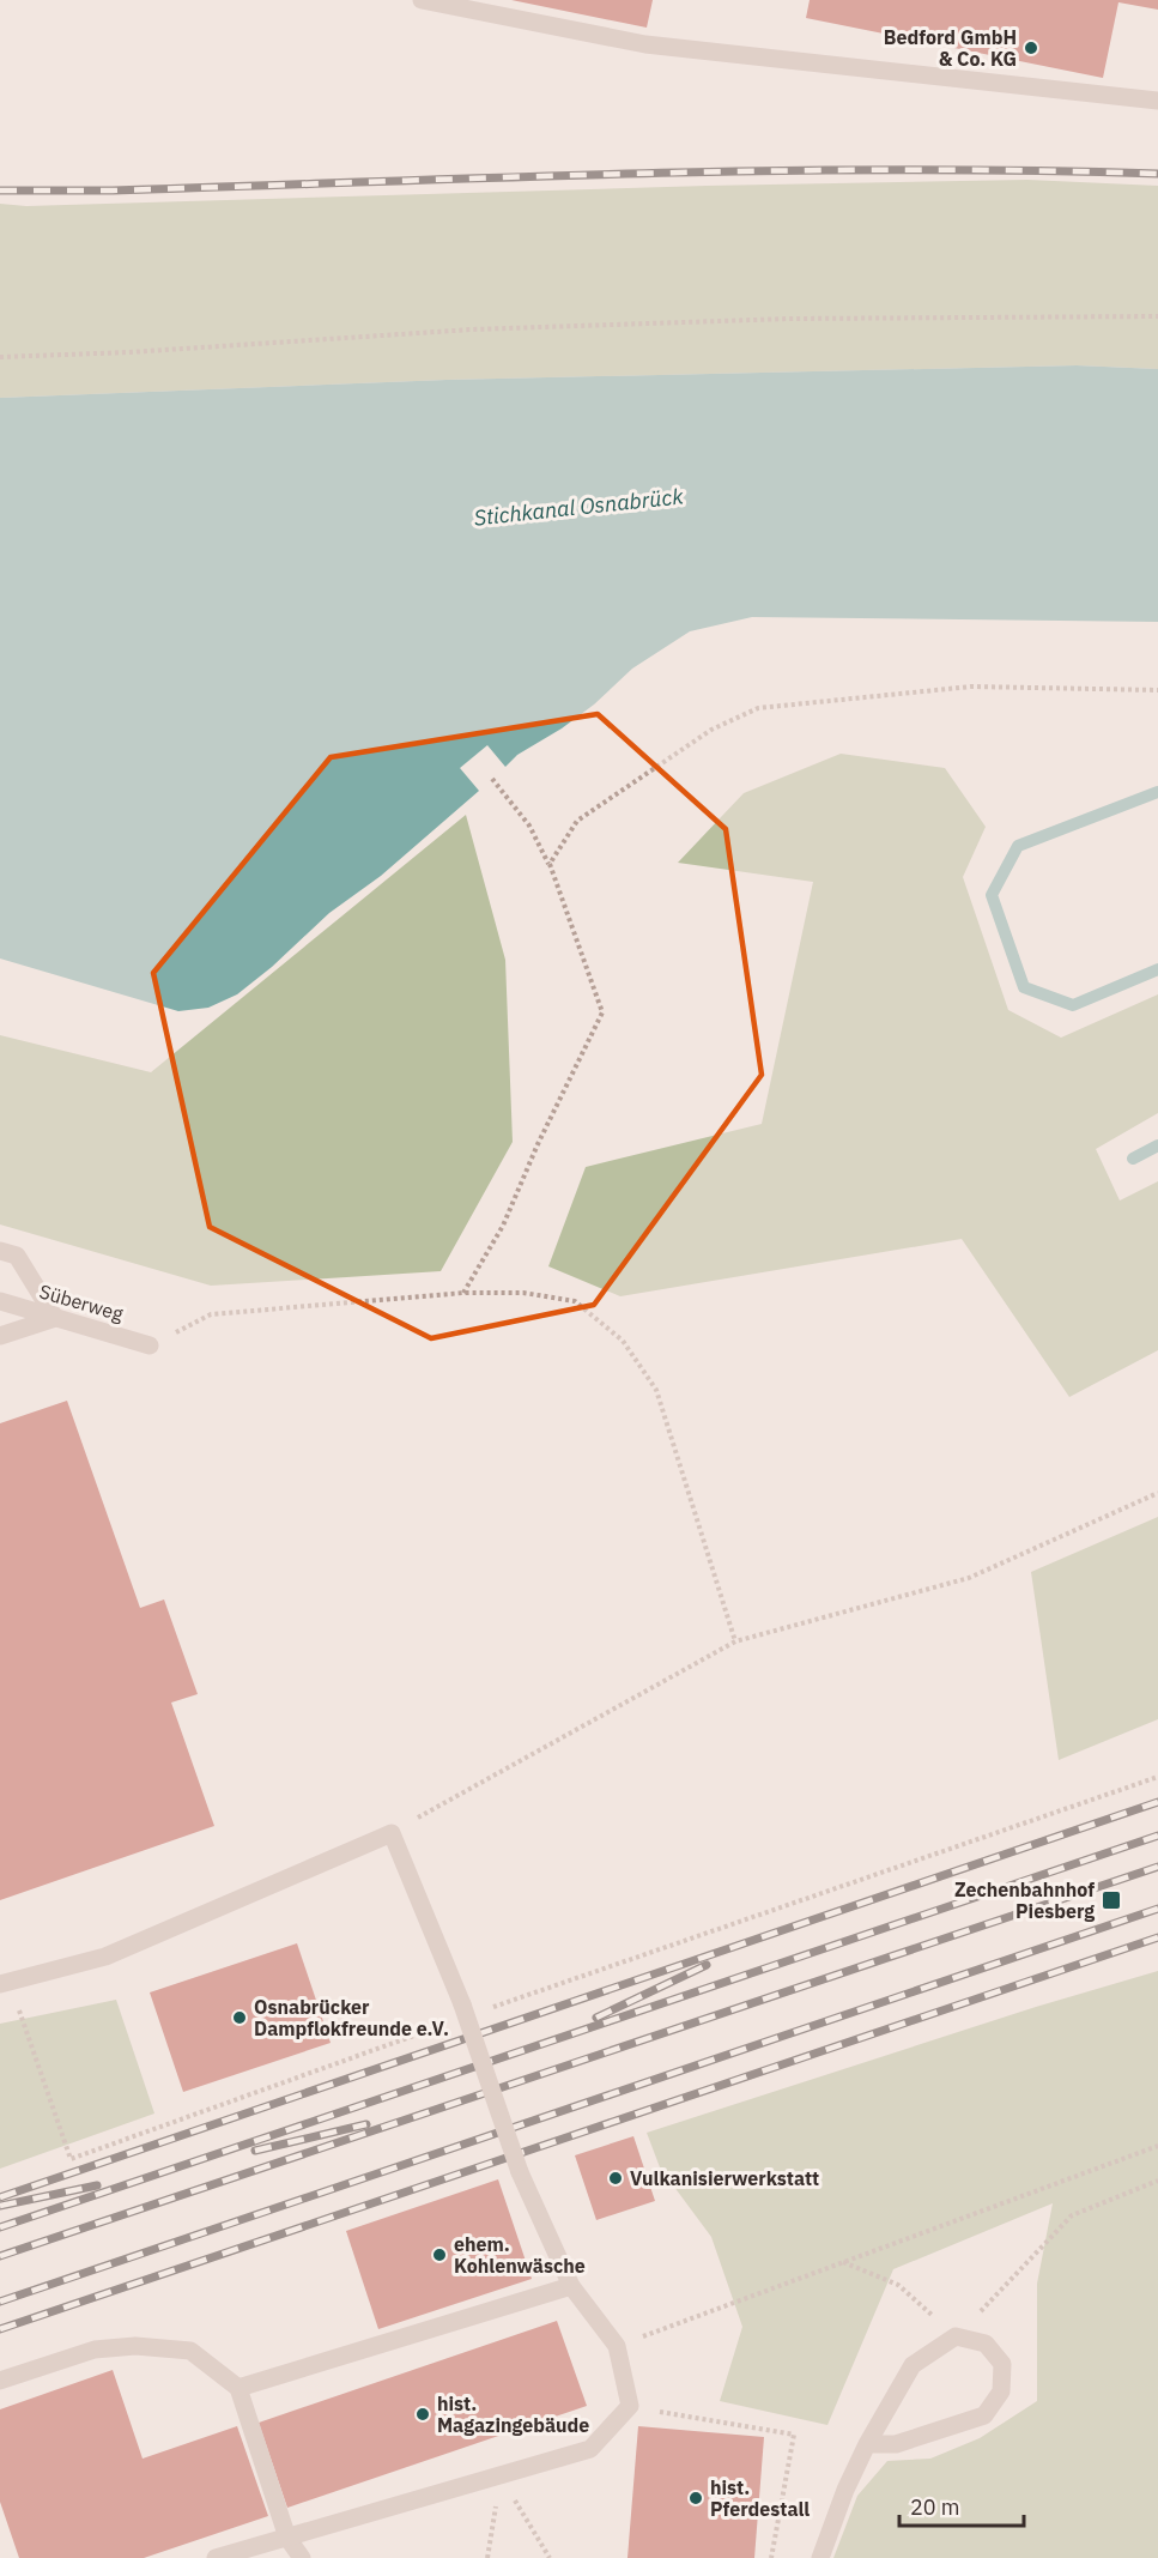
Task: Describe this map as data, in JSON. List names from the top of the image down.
{
  "streets": {
    "street": ["Süberweg"]
  },
  "water": ["Stichkanal Osnabrück"],
  "places": {
    "other": [
      "Bedford GmbH & Co. KG",
      "Osnabrücker Dampflokfreunde e.V.",
      "Vulkanisierwerkstatt",
      "ehem. Kohlenwäsche",
      "hist. Magazingebäude",
      "hist. Pferdestall"
    ],
    "transit": ["Zechenbahnhof Piesberg"]
  },
  "scale_bar": "20 m"
}
